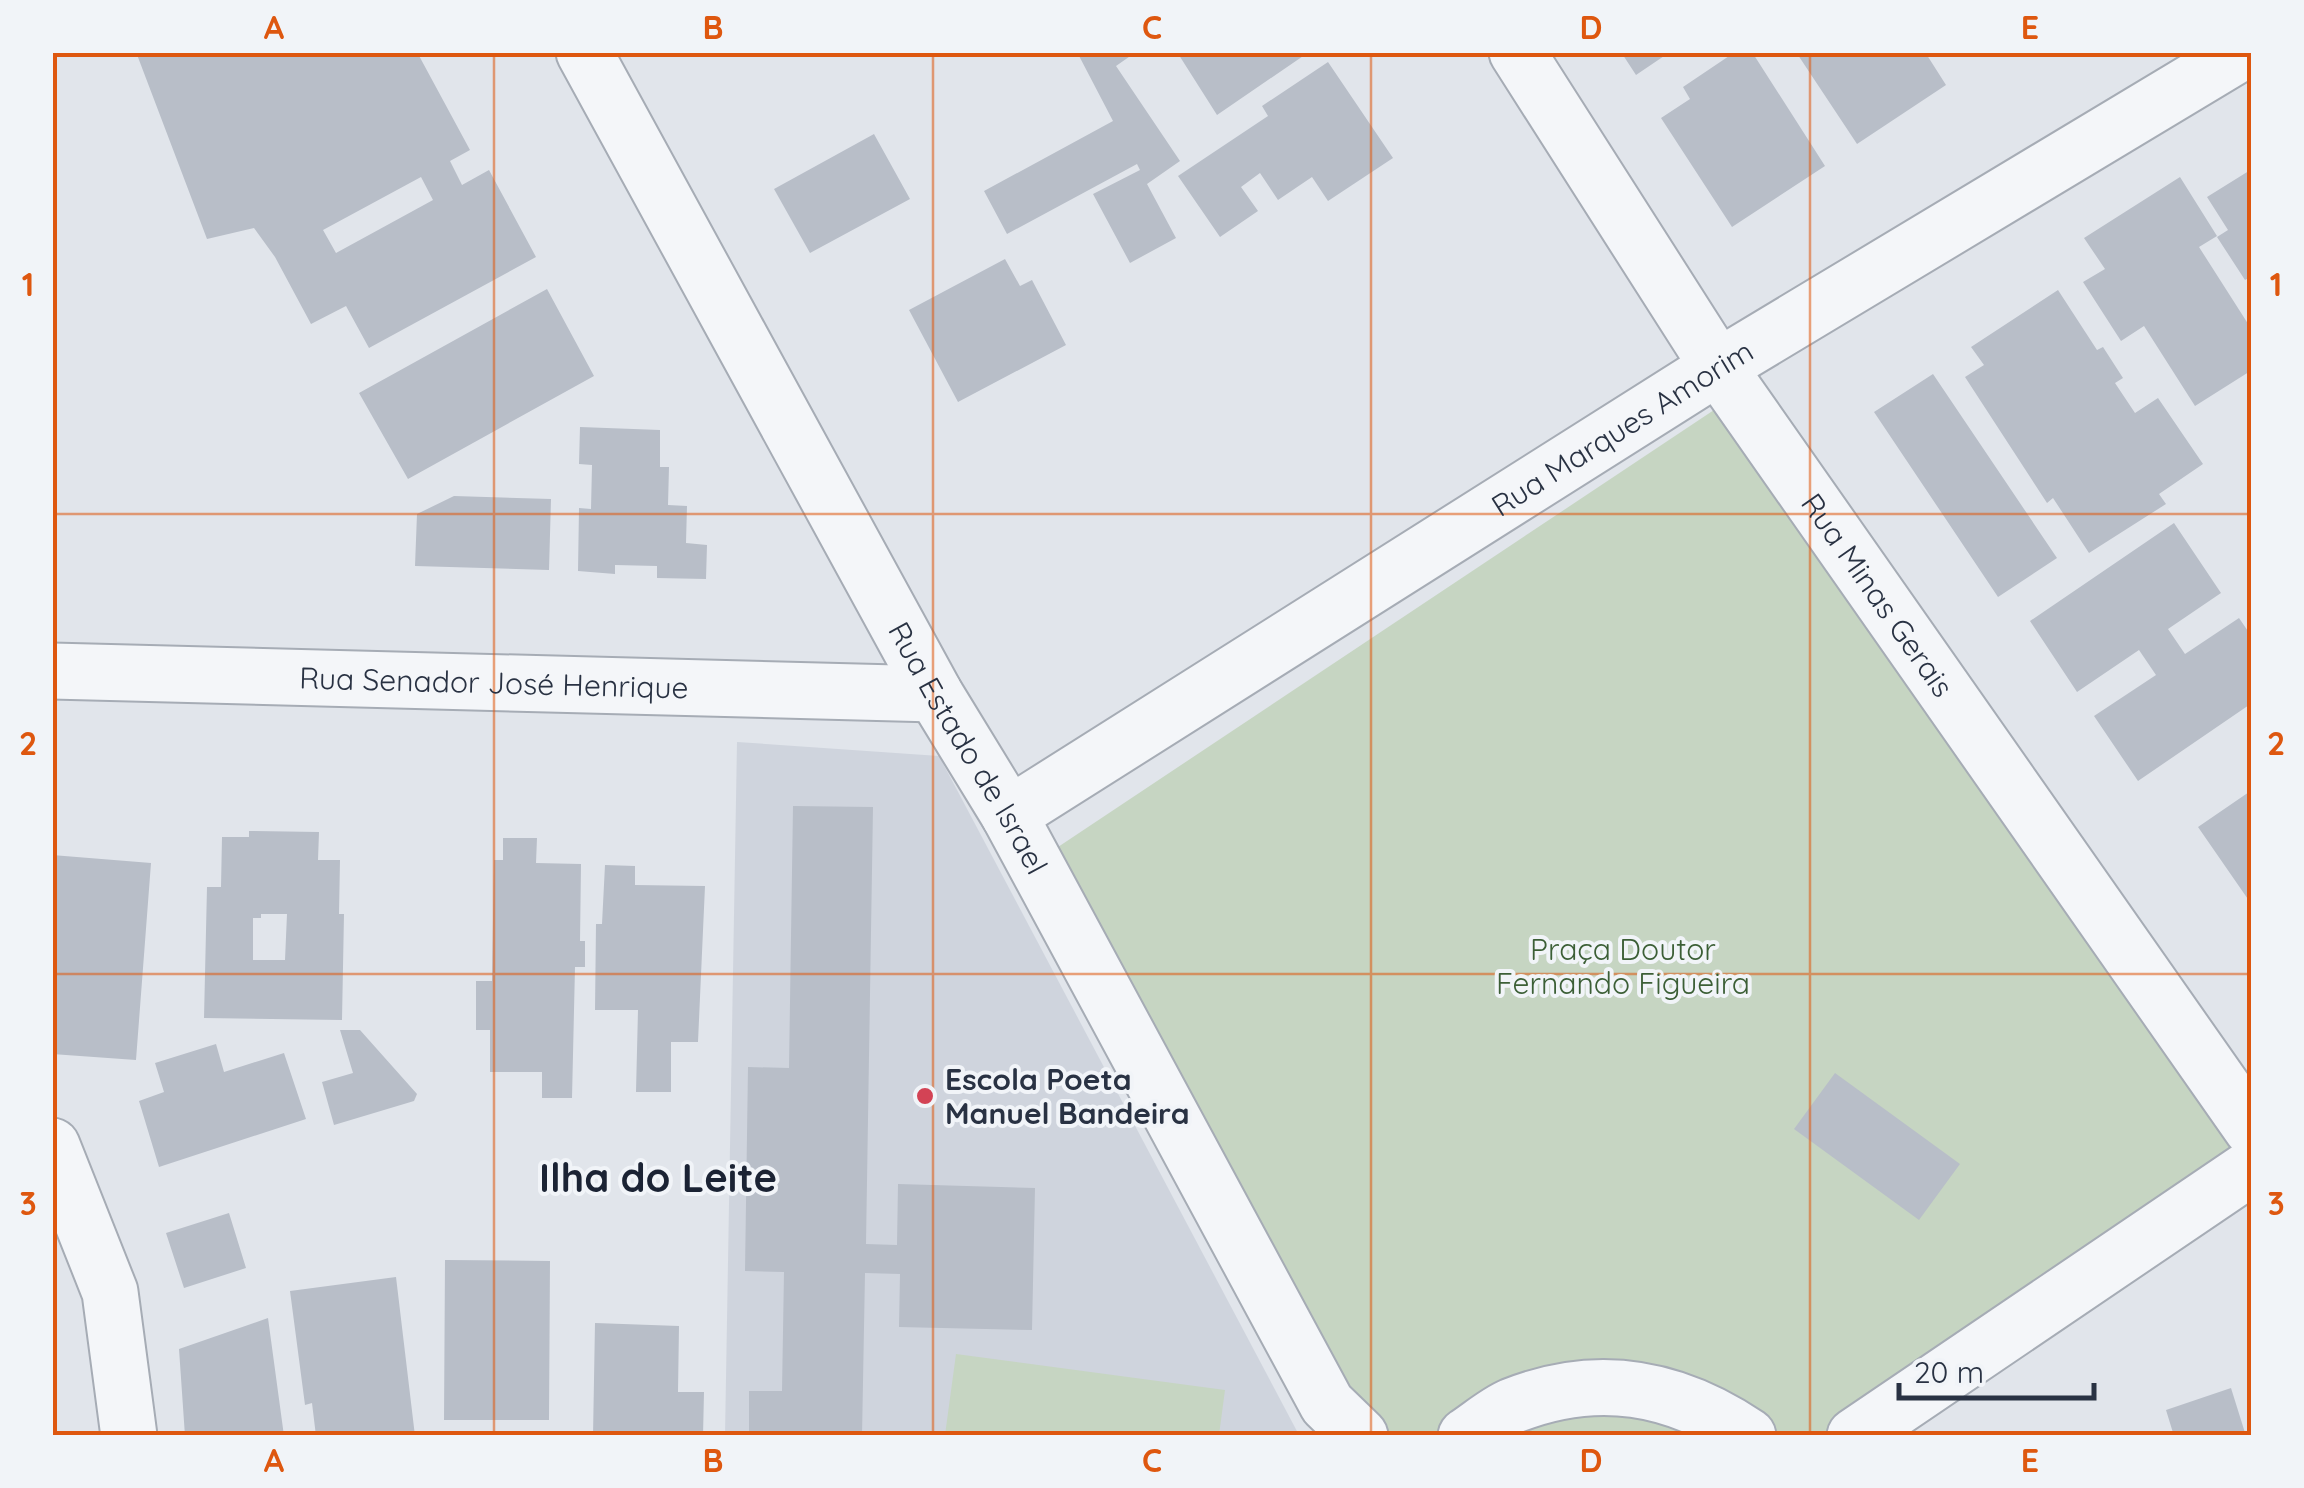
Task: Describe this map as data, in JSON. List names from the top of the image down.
{
  "streets": {
    "street": [
      "Rua Marques Amorim",
      "Rua Minas Gerais",
      "Rua Senador José Henrique",
      "Rua Estado de Israel"
    ]
  },
  "crossings": [
    ["Rua Marques Amorim", "Rua Minas Gerais"],
    ["Rua Marques Amorim", "Rua Estado de Israel"],
    ["Rua Senador José Henrique", "Rua Estado de Israel"]
  ],
  "districts": ["Ilha do Leite"],
  "parks": ["Praça Doutor Fernando Figueira"],
  "places": ["Escola Poeta Manuel Bandeira"],
  "scale_bar": "20 m",
  "grid": {
    "columns": [
      "A",
      "B",
      "C",
      "D",
      "E"
    ],
    "rows": ["1", "2", "3"]
  }
}
